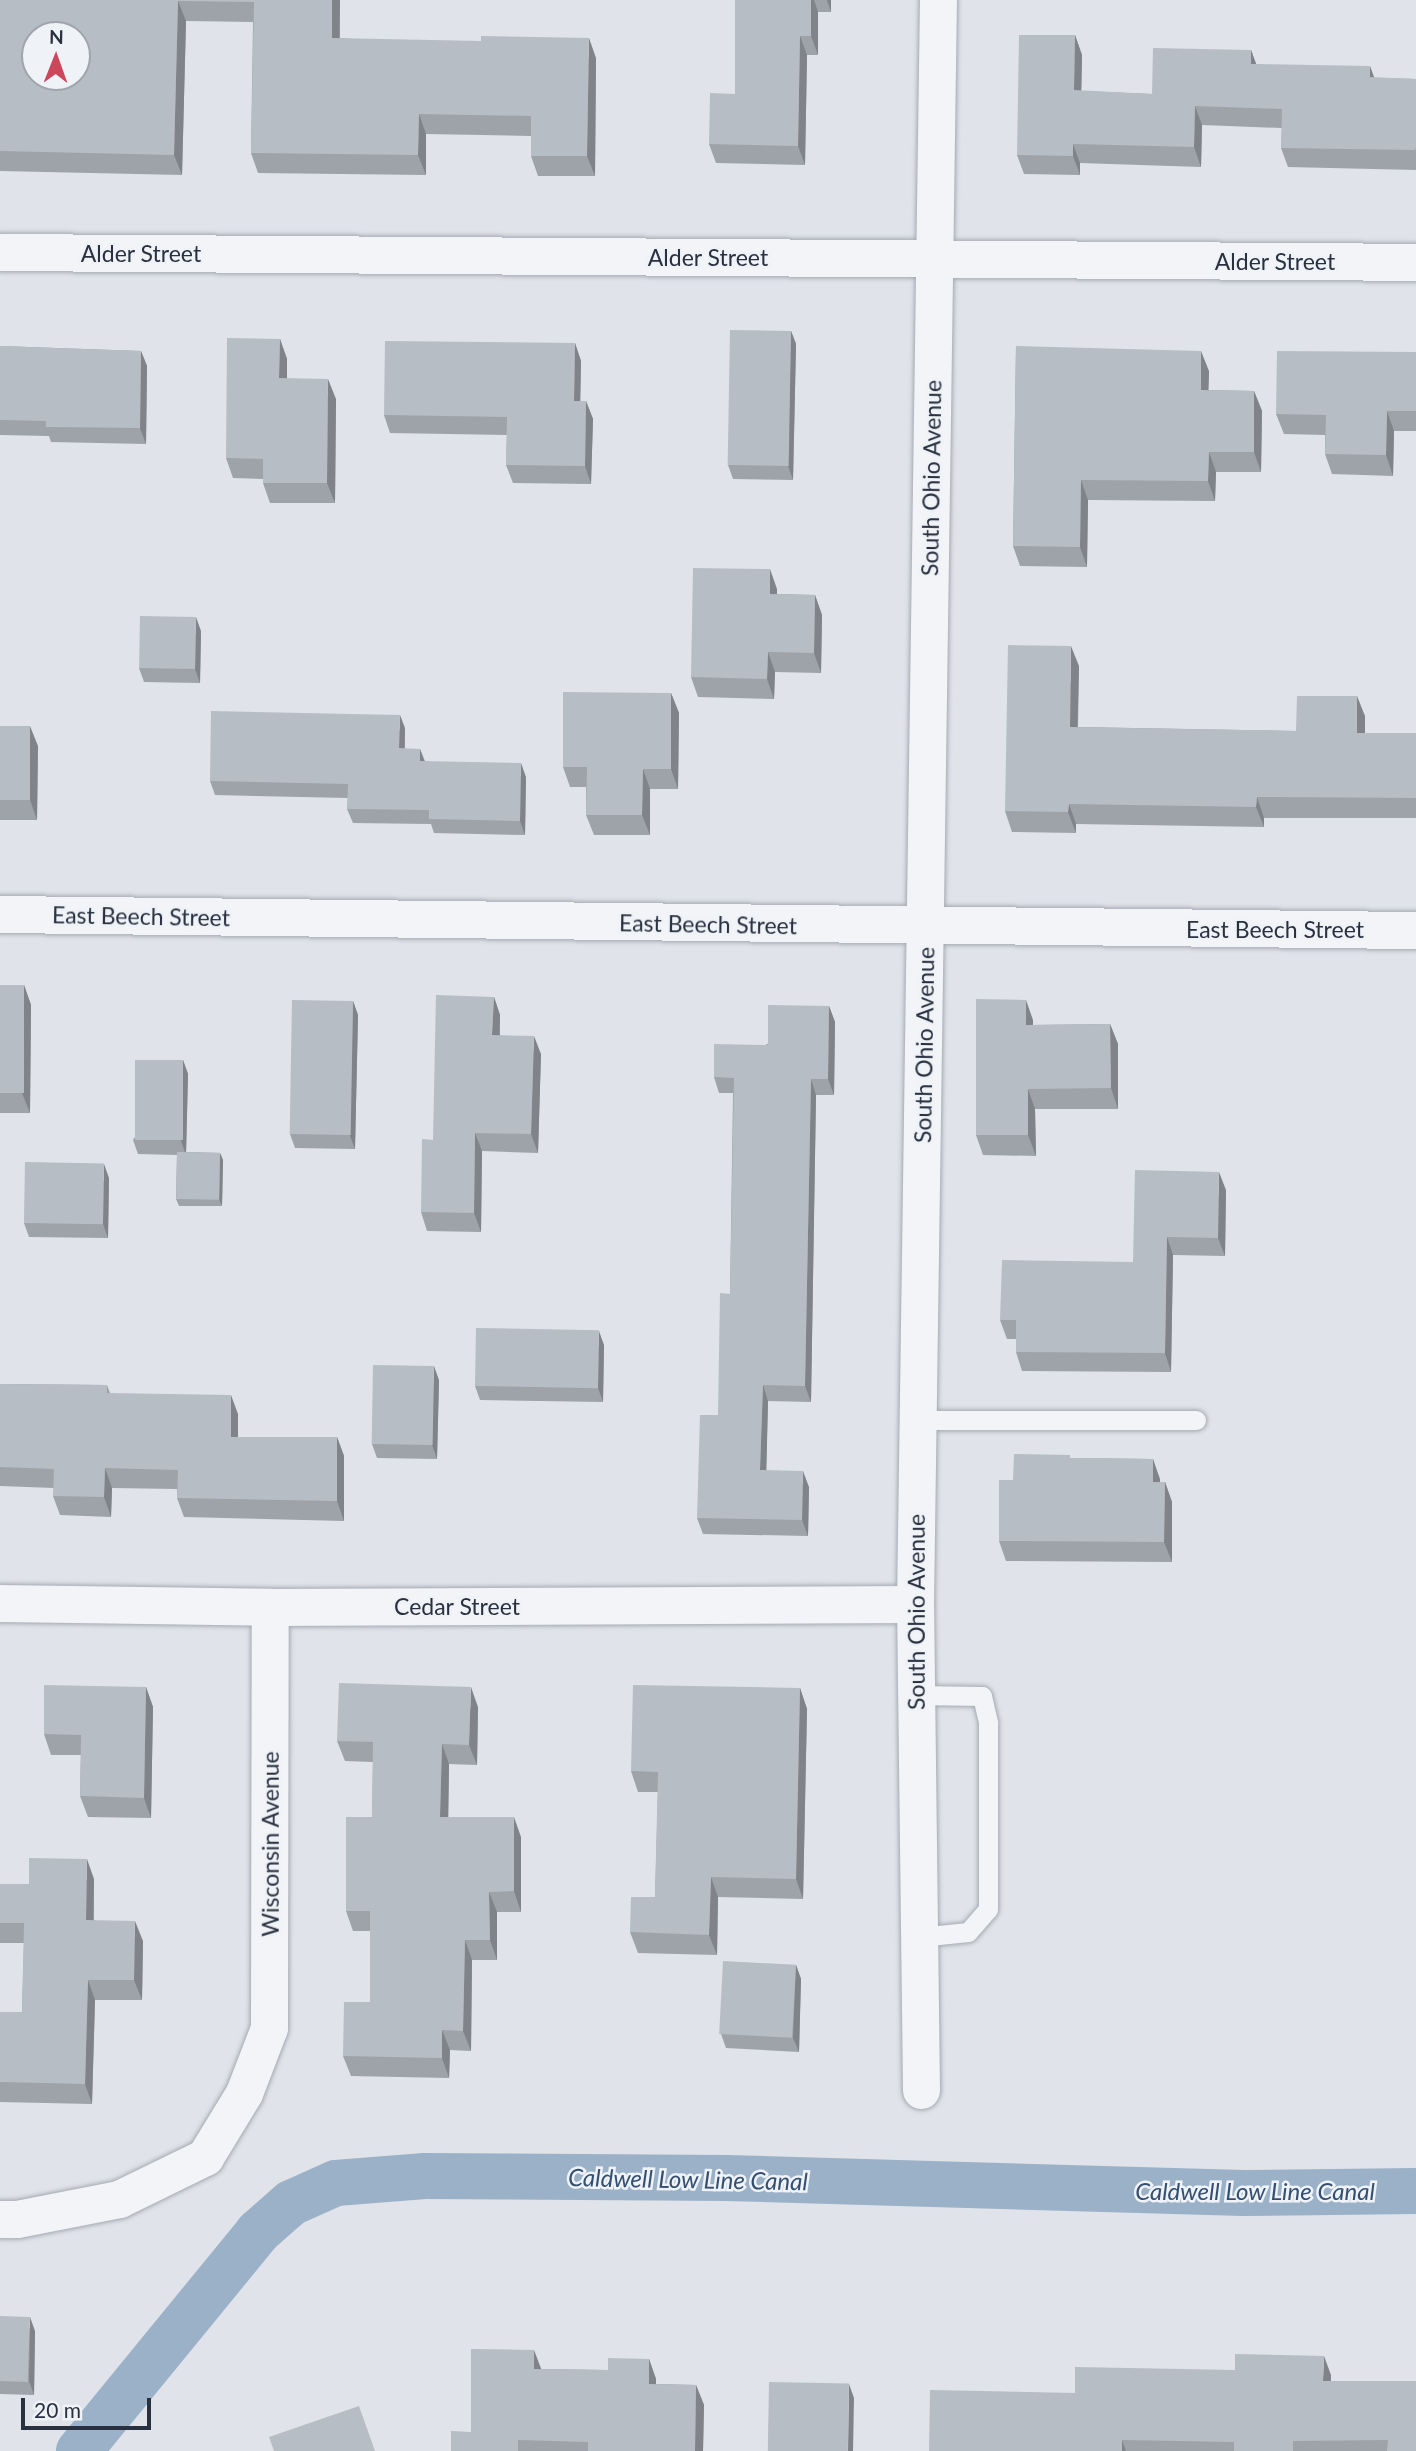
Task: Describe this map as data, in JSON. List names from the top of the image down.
{
  "streets": {
    "street": [
      "Alder Street",
      "South Ohio Avenue",
      "East Beech Street",
      "Cedar Street",
      "Wisconsin Avenue"
    ]
  },
  "crossings": [
    ["Alder Street", "South Ohio Avenue"],
    ["South Ohio Avenue", "East Beech Street"],
    ["South Ohio Avenue", "Cedar Street"],
    ["Cedar Street", "Wisconsin Avenue"]
  ],
  "water": ["Caldwell Low Line Canal"],
  "scale_bar": "20 m",
  "north": "top"
}
